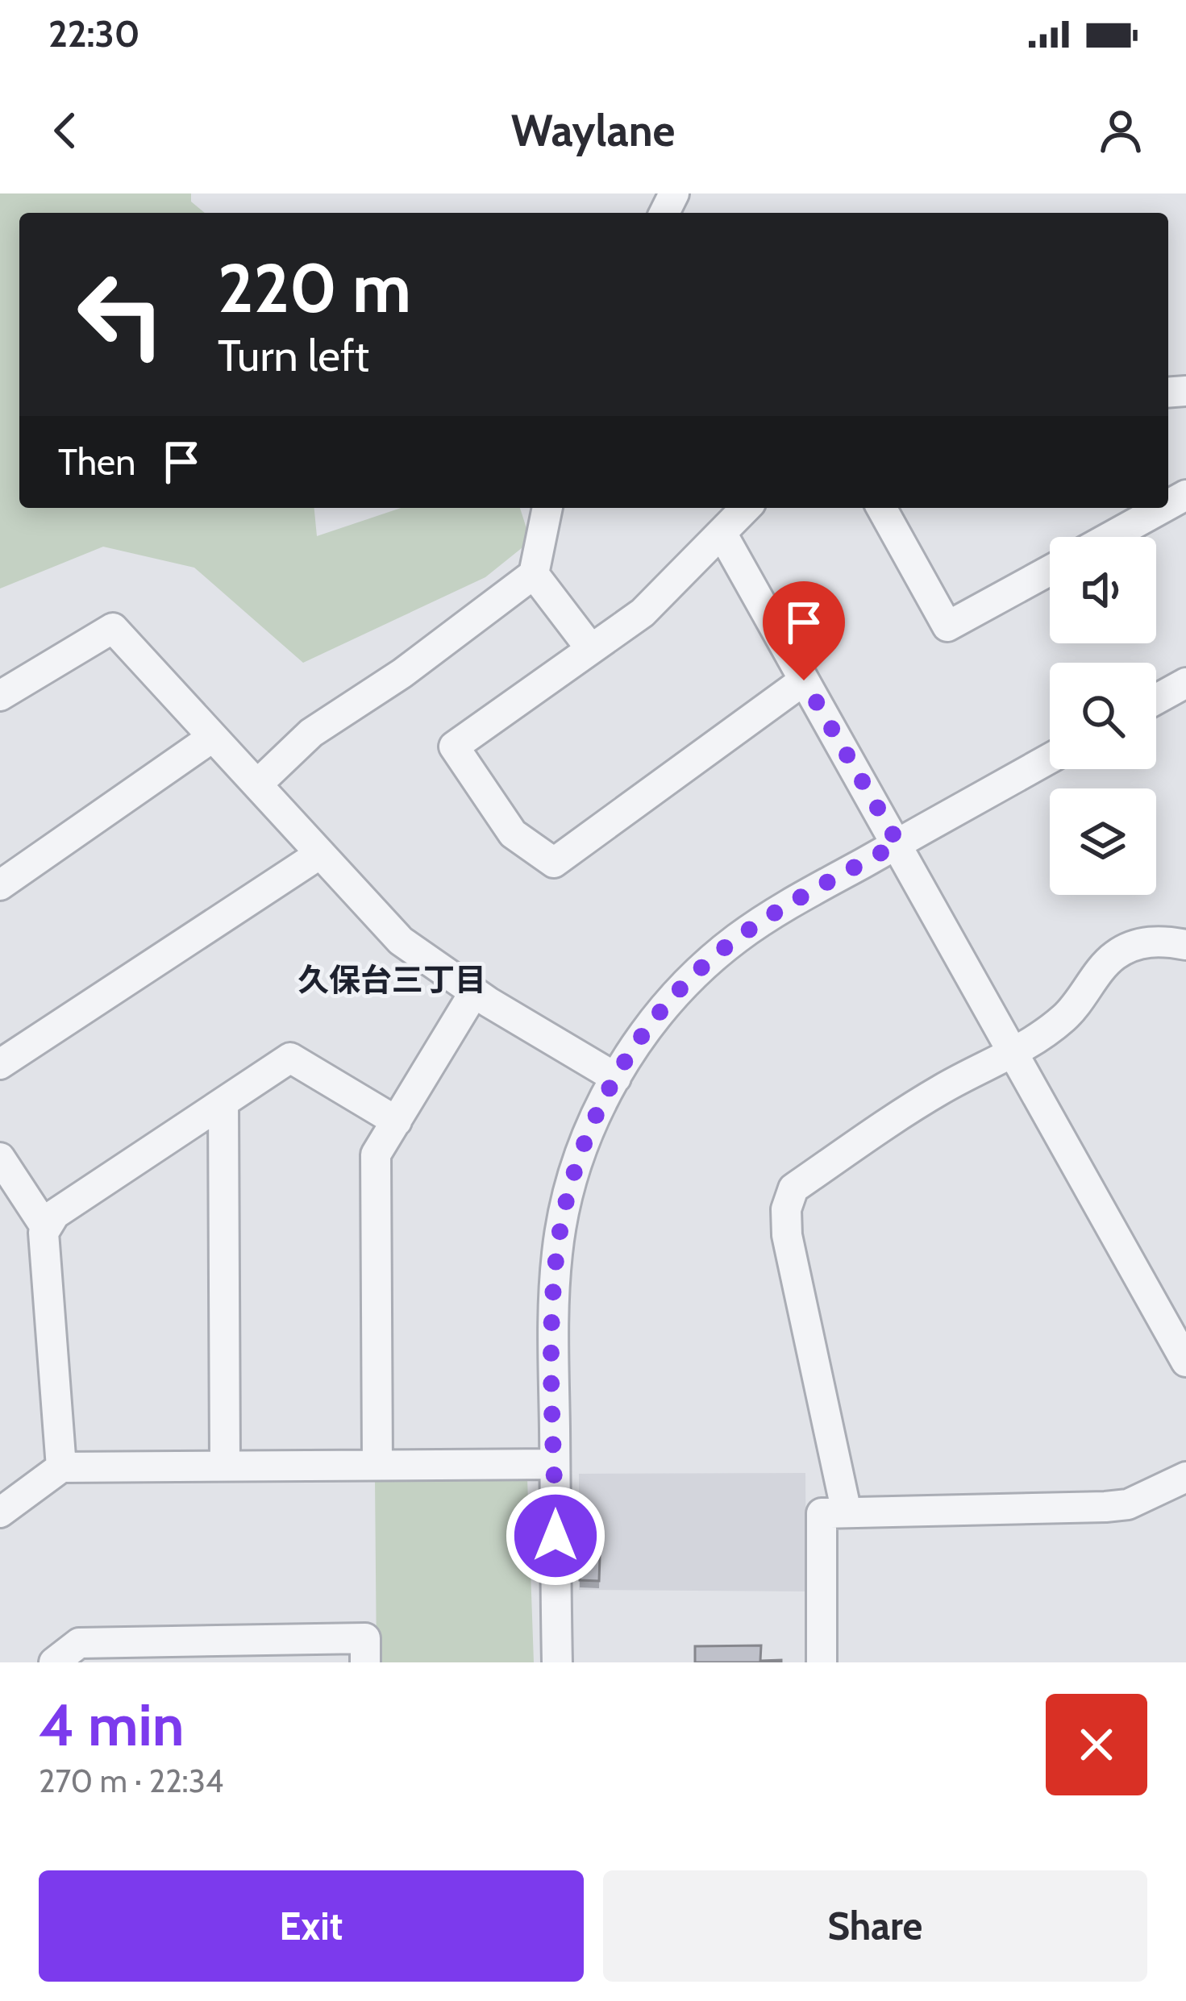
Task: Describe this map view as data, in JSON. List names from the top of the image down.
{
  "districts": ["久保台三丁目"],
  "page": {
    "status": "22:30",
    "header": "Waylane",
    "turn": ["220 m", "Turn left"],
    "then": "Then",
    "heading": ["4 min", "270 m · 22:34"],
    "buttons": ["Exit", "Share"]
  }
}
